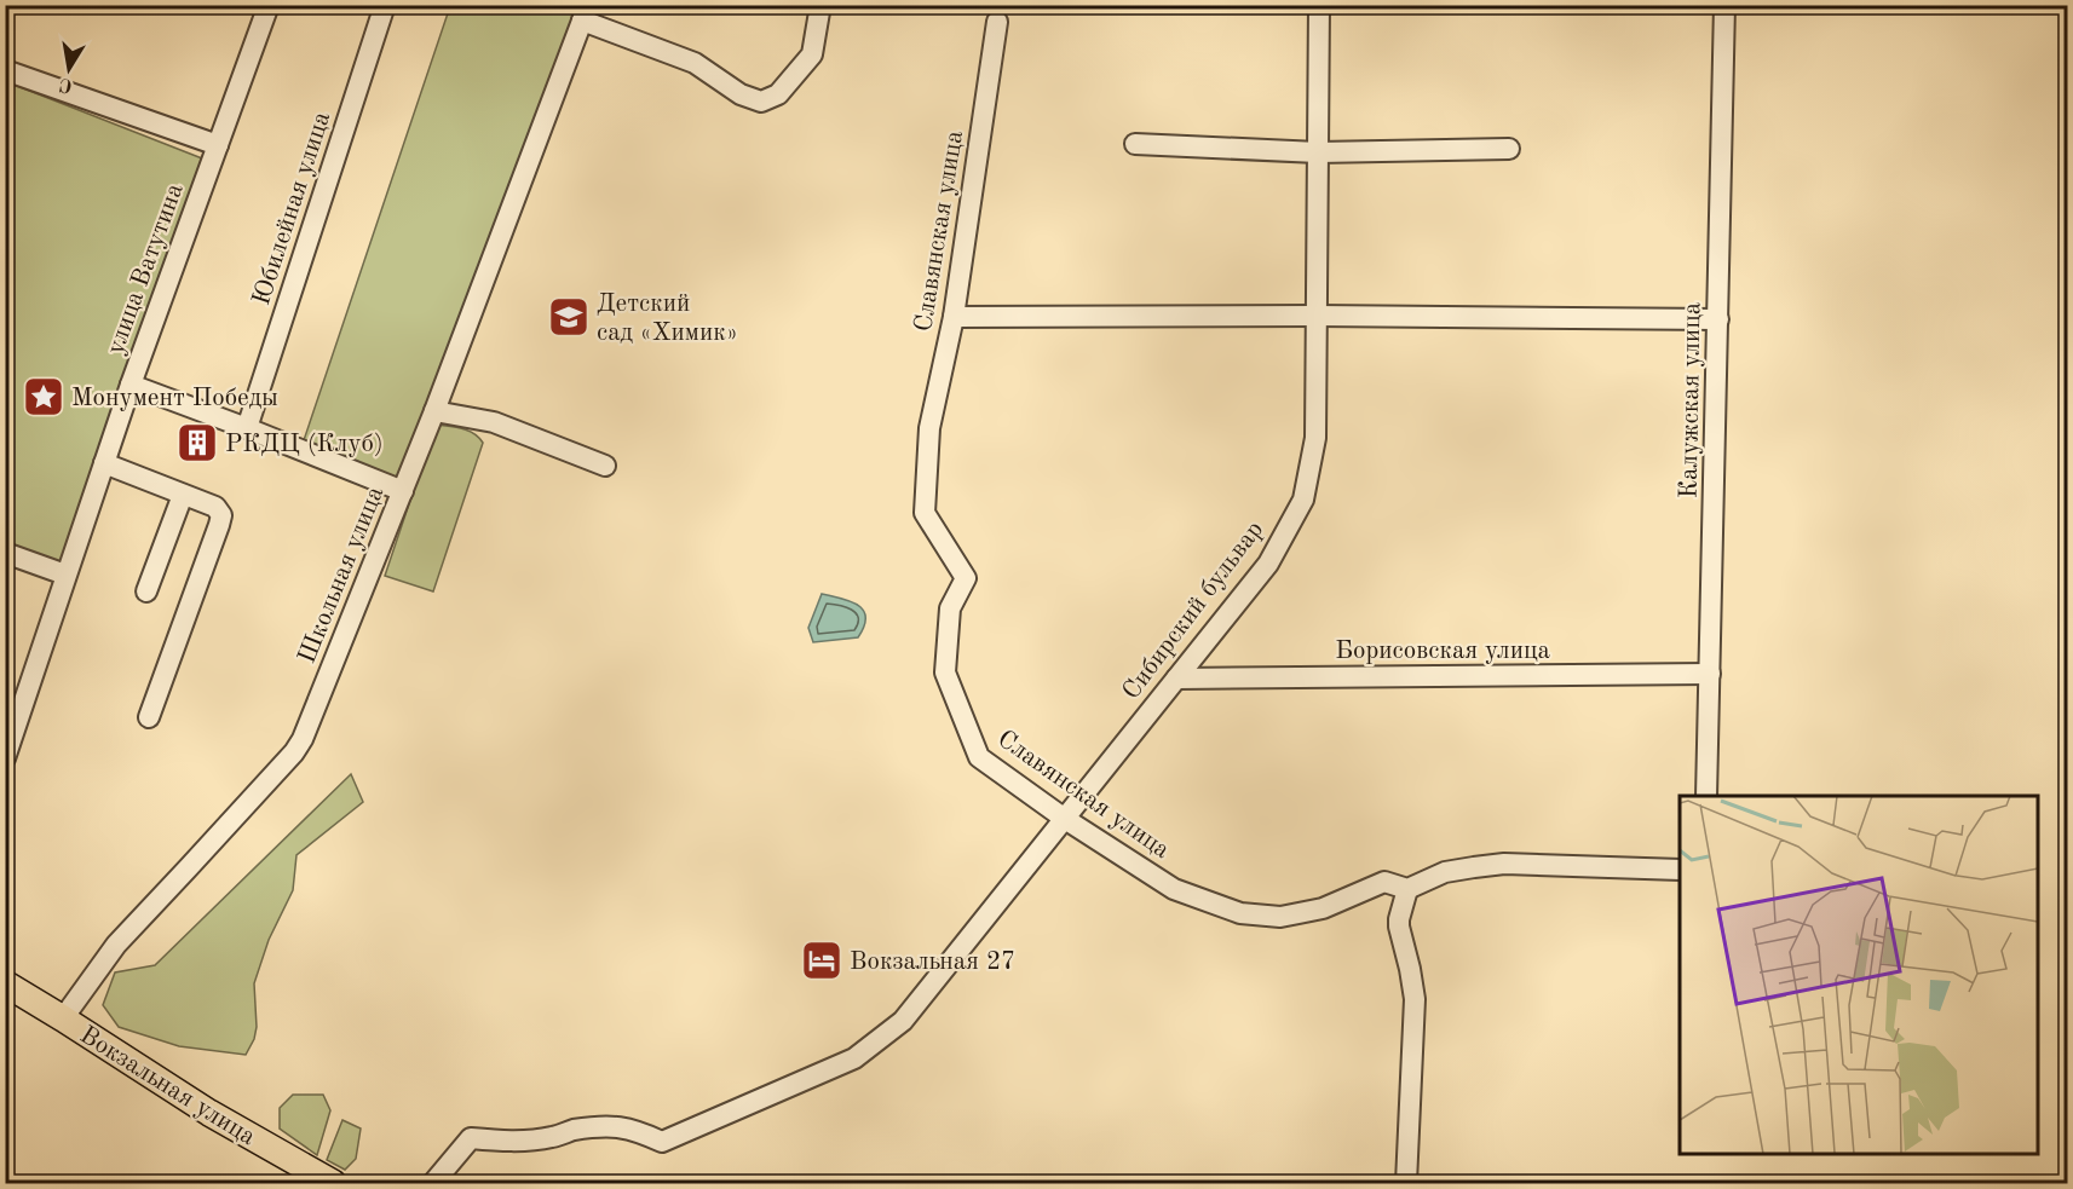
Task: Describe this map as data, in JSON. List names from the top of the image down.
{
  "streets": {
    "main road": ["Вокзальная улица"],
    "street": [
      "Юбилейная улица",
      "Славянская улица",
      "улица Ватутина",
      "Калужская улица",
      "Школьная улица",
      "Сибирский бульвар",
      "Борисовская улица"
    ]
  },
  "crossings": [
    ["Славянская улица", "Сибирский бульвар"],
    ["Калужская улица", "Борисовская улица"],
    ["Школьная улица", "Вокзальная улица"],
    ["Сибирский бульвар", "Борисовская улица"]
  ],
  "places": {
    "school or university": ["Детский сад «Химик»"],
    "place": ["Монумент Победы"],
    "building": ["РКДЦ (Клуб)"],
    "hotel": ["Вокзальная 27"]
  },
  "north": "bottom"
}
